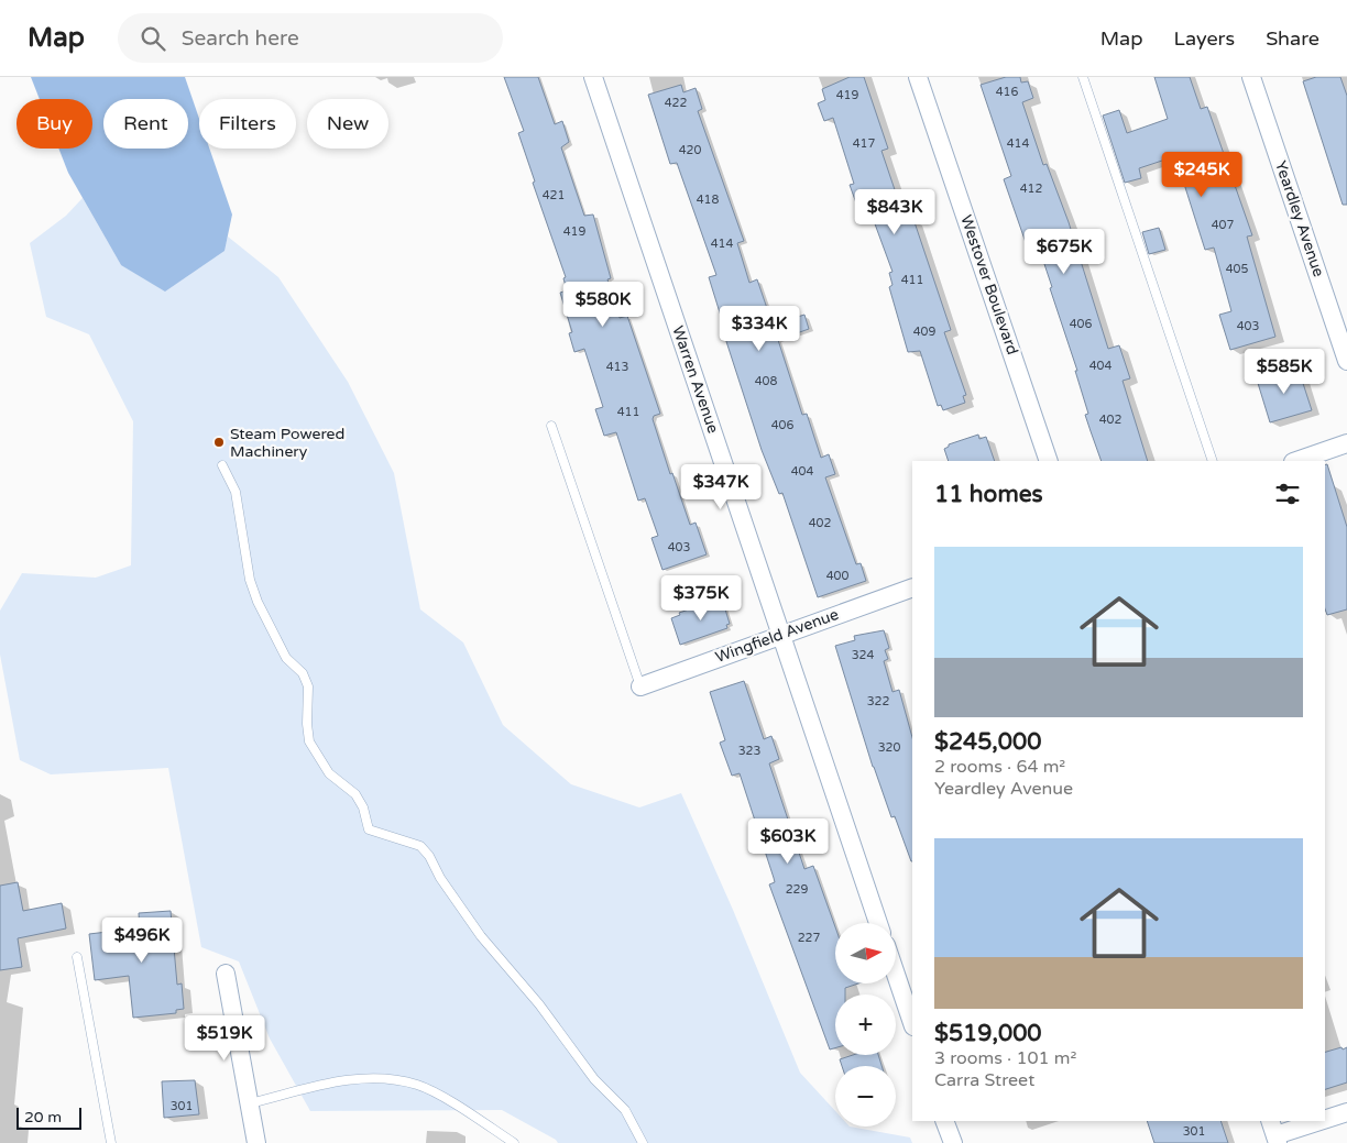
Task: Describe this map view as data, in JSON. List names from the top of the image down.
{
  "streets": {
    "street": [
      "Yeardley Avenue",
      "Westover Boulevard",
      "Warren Avenue",
      "Wingfield Avenue"
    ]
  },
  "crossings": [
    ["Warren Avenue", "Wingfield Avenue"]
  ],
  "places": ["Steam Powered Machinery"],
  "house_numbers": [
    "416",
    "419",
    "422",
    "417",
    "414",
    "420",
    "412",
    "421",
    "418",
    "407",
    "419",
    "414",
    "405",
    "411",
    "406",
    "403",
    "409",
    "404",
    "413",
    "408",
    "411",
    "402",
    "406",
    "404",
    "402",
    "403",
    "400",
    "324",
    "322",
    "320",
    "323",
    "229",
    "227",
    "301",
    "301"
  ],
  "scale_bar": "20 m",
  "north": "right",
  "page": {
    "header": "Map",
    "search": "Search here",
    "nav": ["Map", "Layers", "Share"],
    "chip": [
      "Buy",
      "Rent",
      "Filters",
      "New"
    ],
    "price": [
      "$245K",
      "$843K",
      "$675K",
      "$580K",
      "$334K",
      "$585K",
      "$347K",
      "$375K",
      "$603K",
      "$496K",
      "$519K"
    ],
    "heading": "11 homes",
    "list": [
      {
        "name": "$245,000",
        "note": "2 rooms · 64 m² · Yeardley Avenue"
      },
      {
        "name": "$519,000",
        "note": "3 rooms · 101 m² · Carra Street"
      }
    ],
    "map_buttons": ["+", "−"],
    "scale": "20 m"
  }
}
